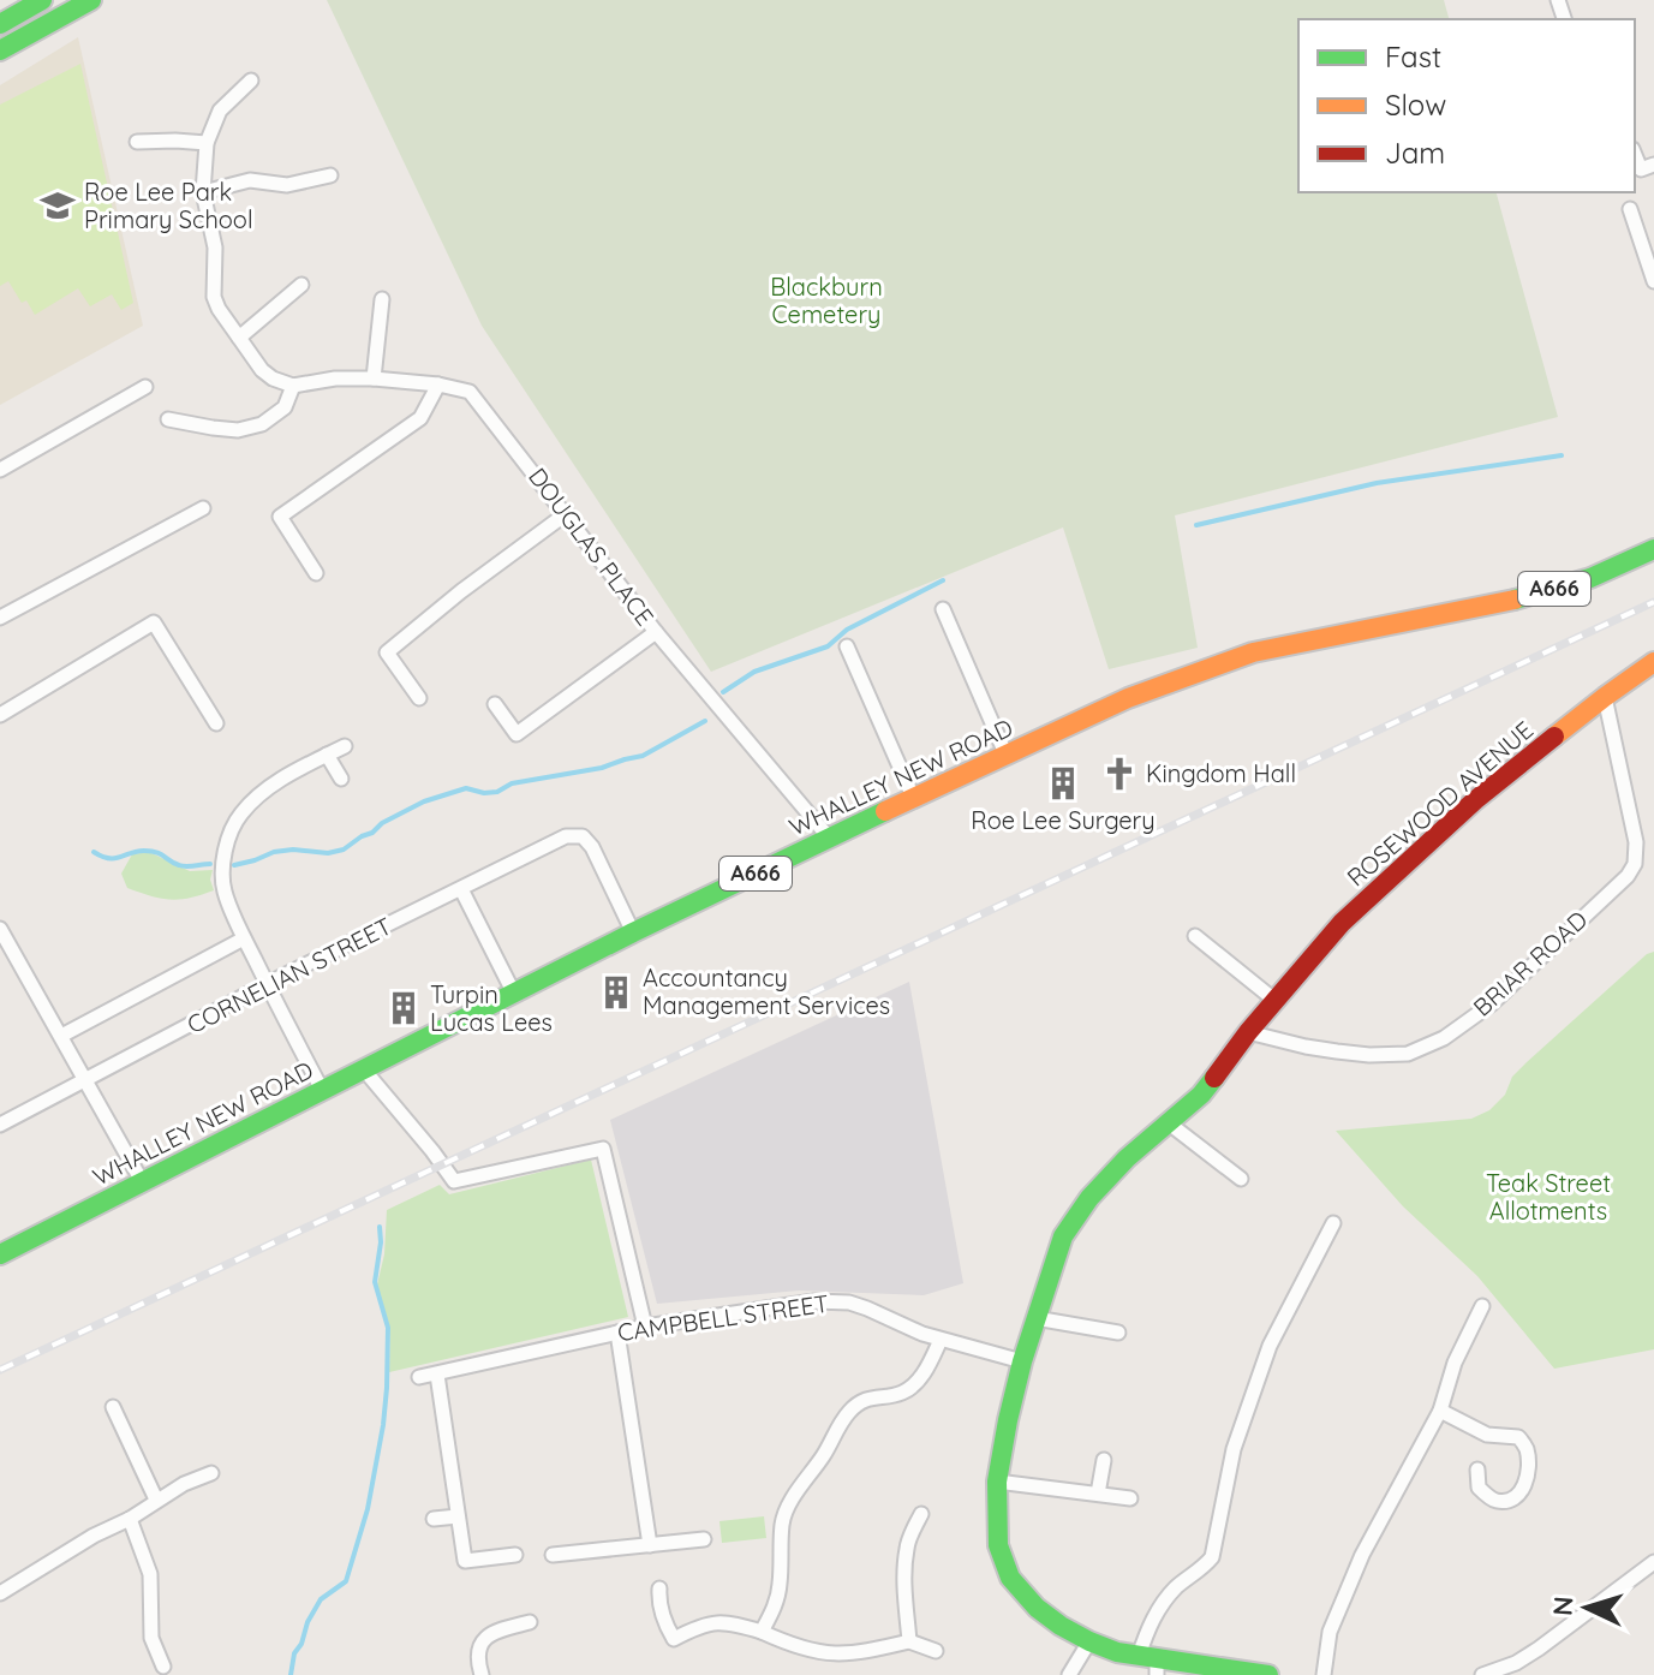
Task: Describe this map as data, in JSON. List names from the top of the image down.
{
  "streets": {
    "main road": ["A666", "WHALLEY NEW ROAD", "ROSEWOOD AVENUE"],
    "street": [
      "DOUGLAS PLACE",
      "BRIAR ROAD",
      "CORNELIAN STREET",
      "CAMPBELL STREET"
    ]
  },
  "crossings": [
    ["DOUGLAS PLACE", "WHALLEY NEW ROAD"],
    ["WHALLEY NEW ROAD", "CORNELIAN STREET"],
    ["ROSEWOOD AVENUE", "BRIAR ROAD"],
    ["ROSEWOOD AVENUE", "CAMPBELL STREET"]
  ],
  "parks": ["Blackburn Cemetery", "Teak Street Allotments"],
  "places": {
    "school or university": ["Roe Lee Park Primary School"],
    "church": ["Kingdom Hall"],
    "building": ["Roe Lee Surgery", "Accountancy Management Services", "Turpin Lucas Lees"]
  },
  "legend": ["Fast", "Slow", "Jam"],
  "north": "left"
}
